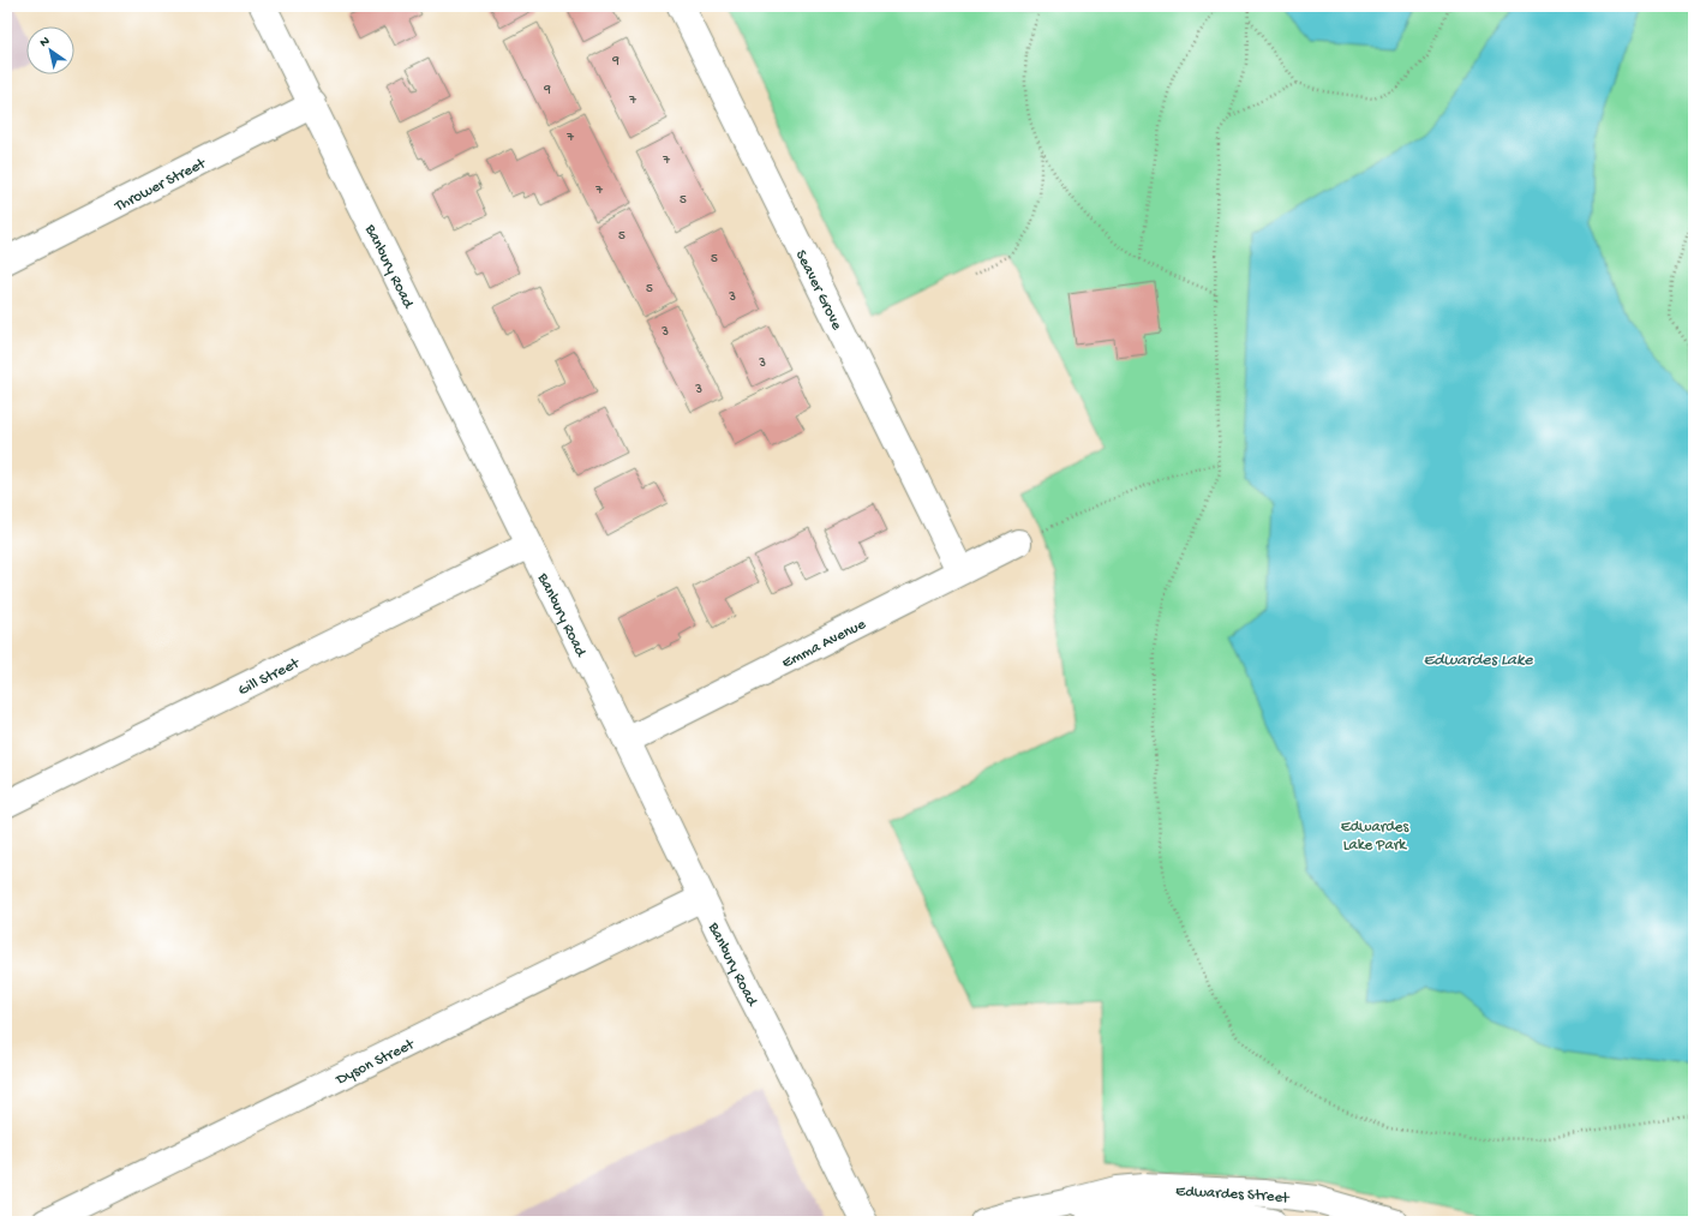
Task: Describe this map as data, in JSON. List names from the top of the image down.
{
  "streets": {
    "street": [
      "Thrower Street",
      "Banbury Road",
      "Seaver Grove",
      "Emma Avenue",
      "Gill Street",
      "Dyson Street",
      "Edwardes Street"
    ]
  },
  "crossings": [
    ["Thrower Street", "Banbury Road"],
    ["Banbury Road", "Emma Avenue"],
    ["Banbury Road", "Gill Street"],
    ["Banbury Road", "Dyson Street"],
    ["Seaver Grove", "Emma Avenue"]
  ],
  "water": ["Edwardes Lake"],
  "parks": ["Edwardes Lake Park"],
  "house_numbers": [
    "9",
    "9",
    "7",
    "7",
    "7",
    "7",
    "5",
    "5",
    "5",
    "5",
    "3",
    "3",
    "3",
    "3"
  ],
  "north": "top left"
}
